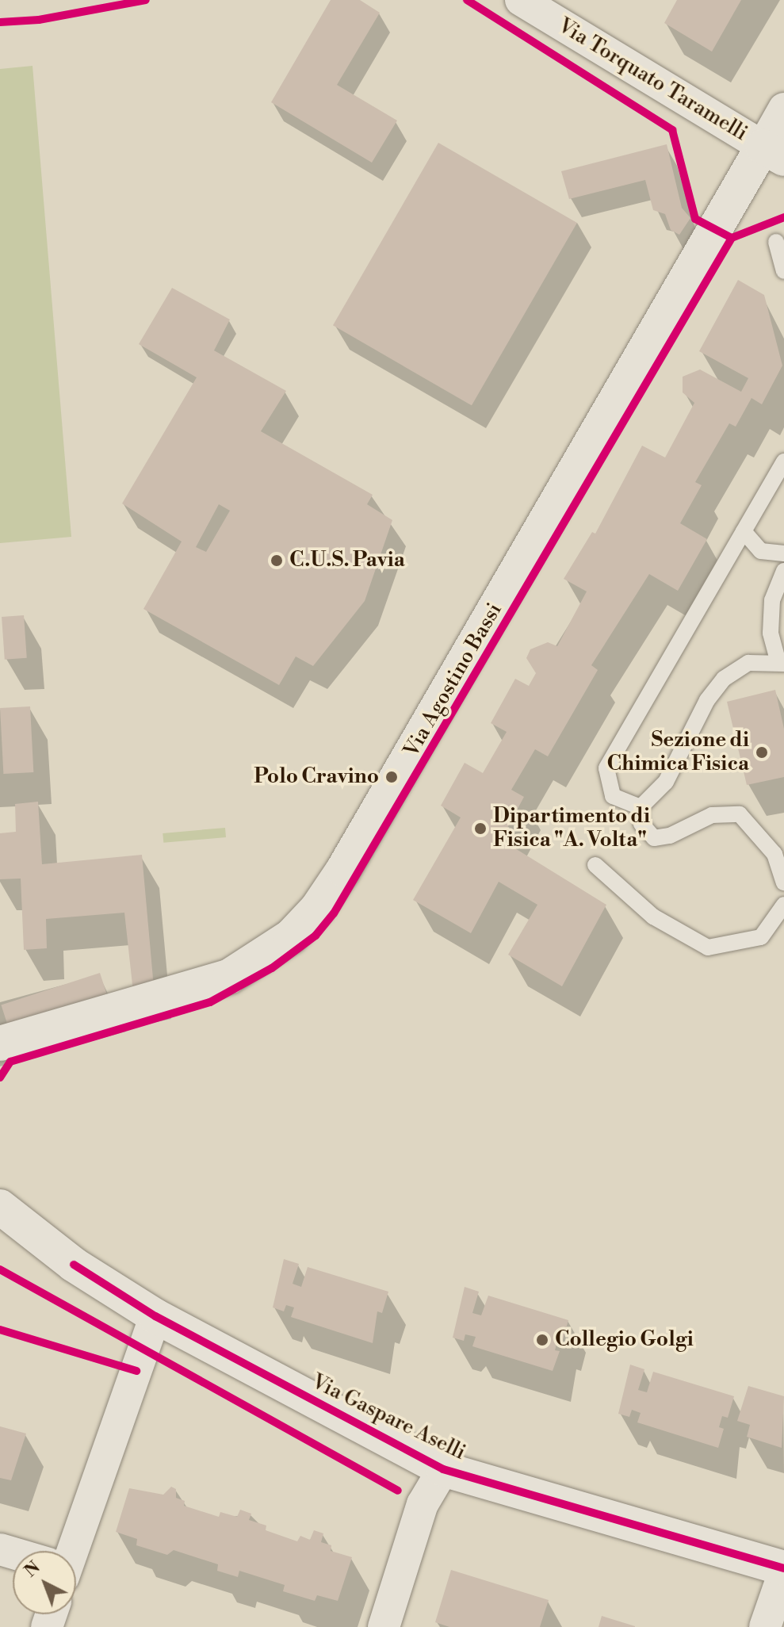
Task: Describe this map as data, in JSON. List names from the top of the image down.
{
  "streets": {
    "main road": ["Via Agostino Bassi", "Via Gaspare Aselli"],
    "street": ["Via Torquato Taramelli"]
  },
  "crossings": [
    ["Via Torquato Taramelli", "Via Agostino Bassi"]
  ],
  "places": [
    "C.U.S. Pavia",
    "Sezione di Chimica Fisica",
    "Polo Cravino",
    "Dipartimento di Fisica \"A. Volta\"",
    "Collegio Golgi"
  ],
  "north": "top left"
}
